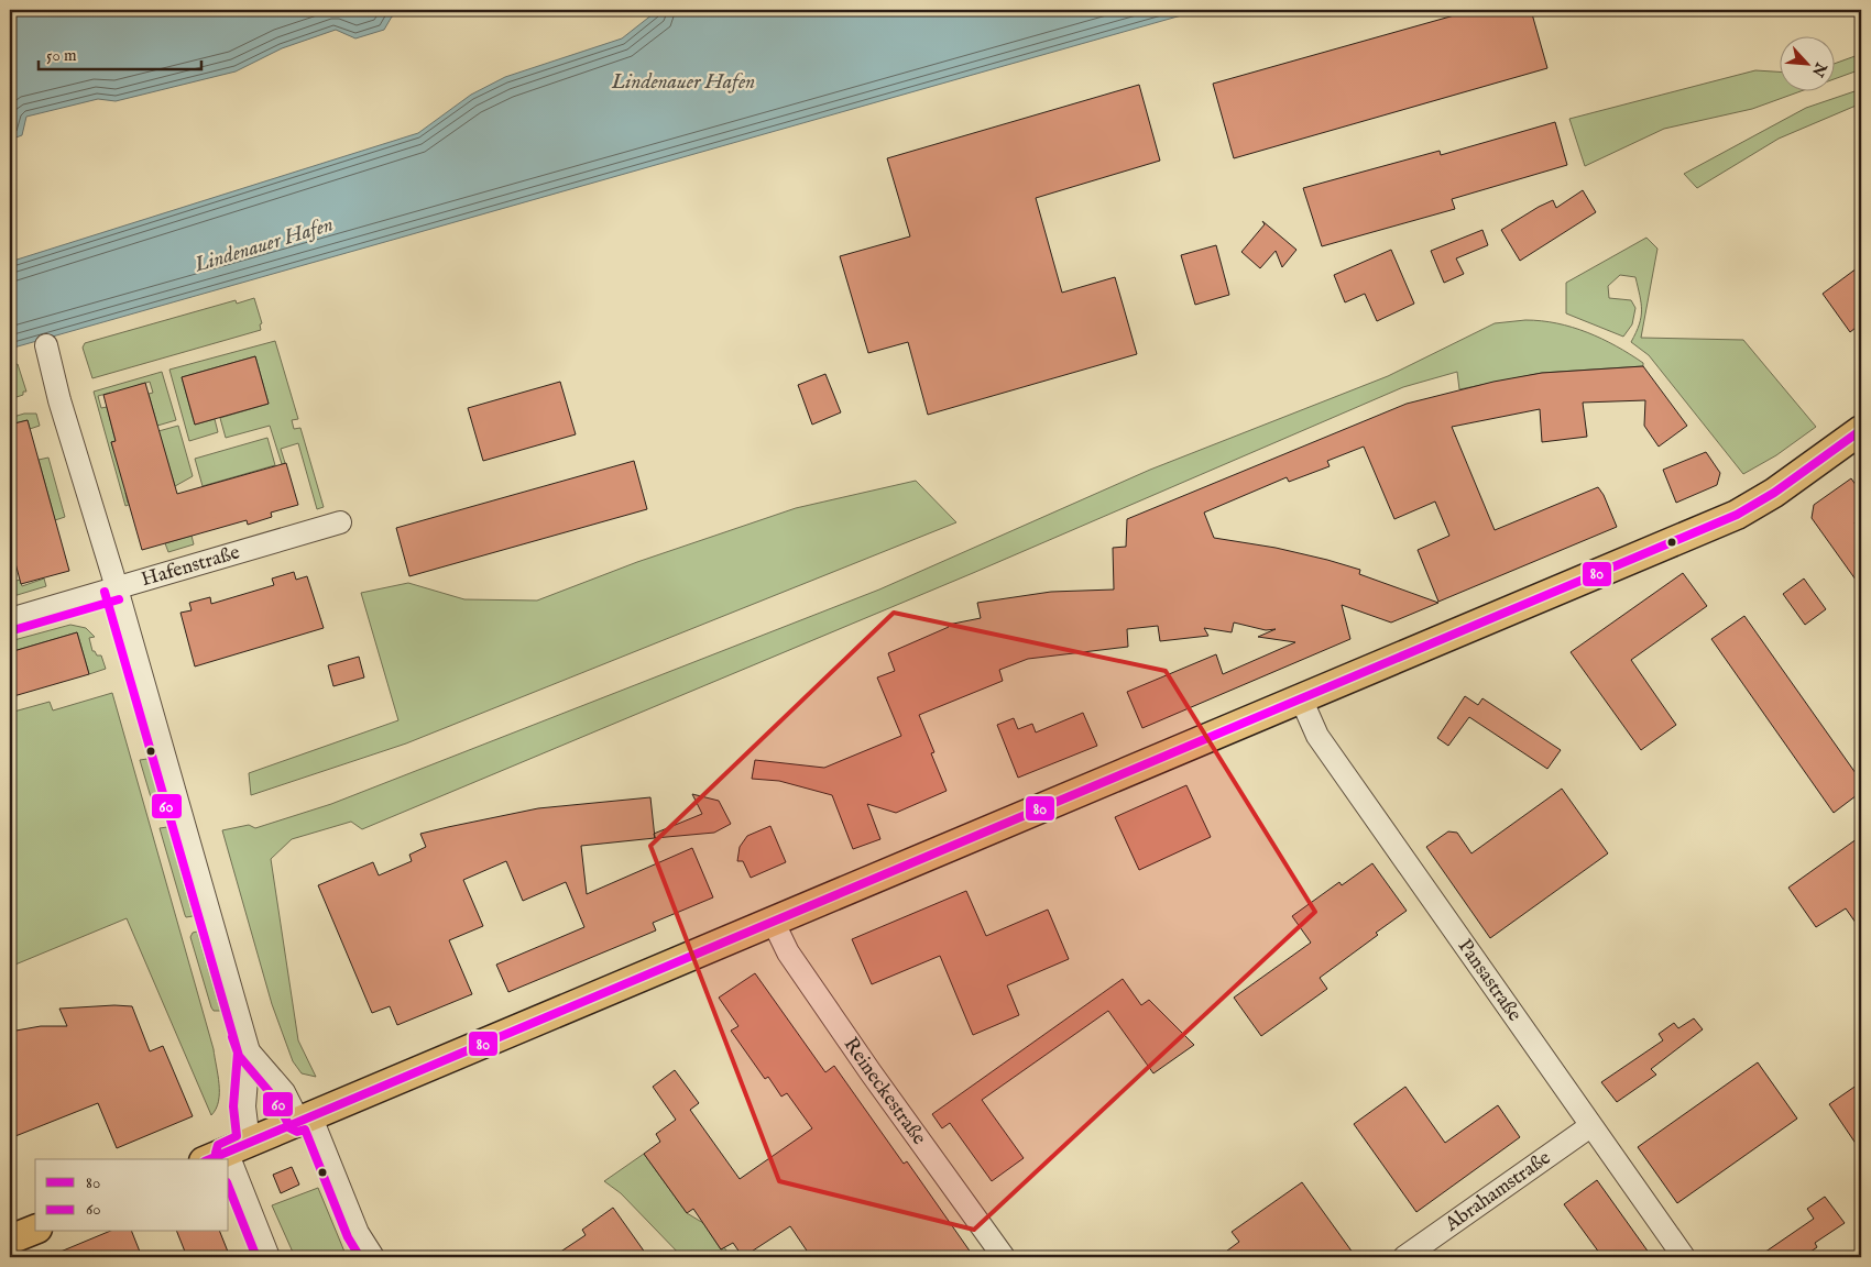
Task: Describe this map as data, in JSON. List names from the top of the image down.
{
  "streets": {
    "street": [
      "Hafenstraße",
      "Pansastraße",
      "Reineckestraße",
      "Abrahamstraße"
    ]
  },
  "crossings": [
    ["Pansastraße", "Abrahamstraße"]
  ],
  "water": ["Lindenauer Hafen"],
  "lines": ["transit line 80", "transit line 60"],
  "legend": ["80", "60"],
  "scale_bar": "50 m",
  "north": "bottom right"
}
